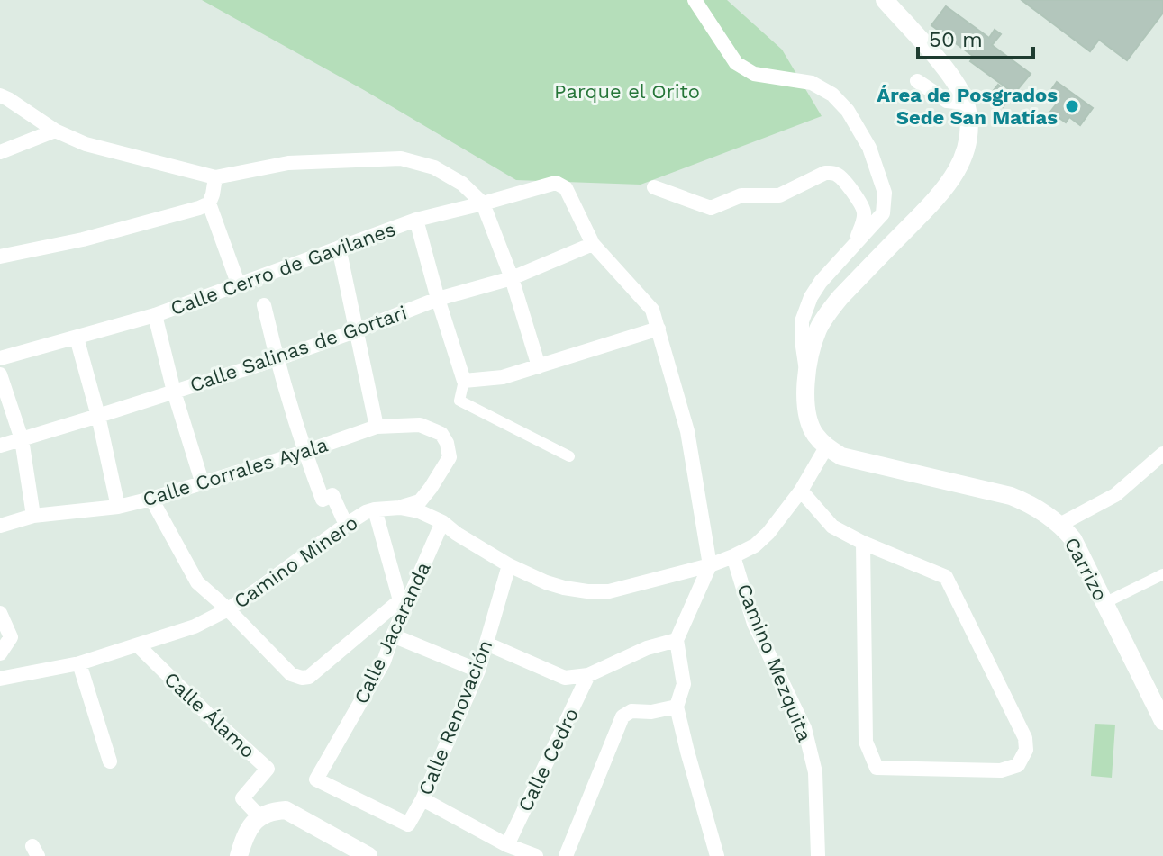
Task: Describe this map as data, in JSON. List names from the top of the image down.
{
  "streets": {
    "street": [
      "Calle Cerro de Gavilanes",
      "Calle Salinas de Gortari",
      "Calle Corrales Ayala",
      "Camino Minero",
      "Carrizo",
      "Calle Jacaranda",
      "Camino Mezquita",
      "Calle Álamo",
      "Calle Renovación",
      "Calle Cedro"
    ]
  },
  "crossings": [
    ["Calle Cerro de Gavilanes", "Calle Salinas de Gortari"],
    ["Calle Corrales Ayala", "Camino Minero"],
    ["Camino Minero", "Carrizo"],
    ["Camino Minero", "Calle Jacaranda"],
    ["Camino Minero", "Camino Mezquita"],
    ["Camino Minero", "Calle Álamo"],
    ["Camino Minero", "Calle Renovación"],
    ["Calle Jacaranda", "Calle Renovación"]
  ],
  "parks": ["Parque el Orito"],
  "places": ["Área de Posgrados Sede San Matías"],
  "scale_bar": "50 m"
}
